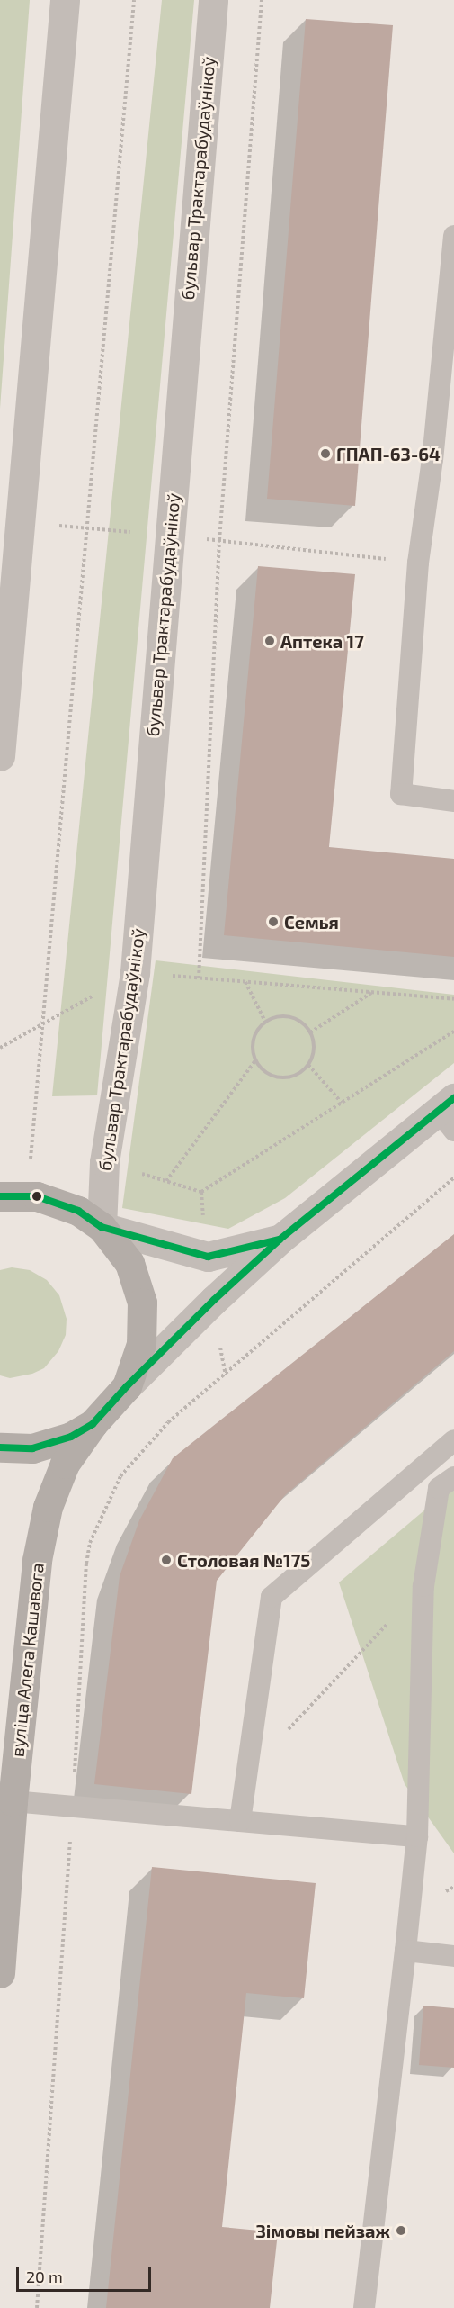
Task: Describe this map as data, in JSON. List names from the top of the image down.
{
  "streets": {
    "main road": ["вуліца Алега Кашавога"],
    "street": ["бульвар Трактарабудаўнікоў"]
  },
  "places": [
    "ГПАП-63-64",
    "Аптека 17",
    "Семья",
    "Столовая №175",
    "Зімовы пейзаж"
  ],
  "scale_bar": "20 m"
}
